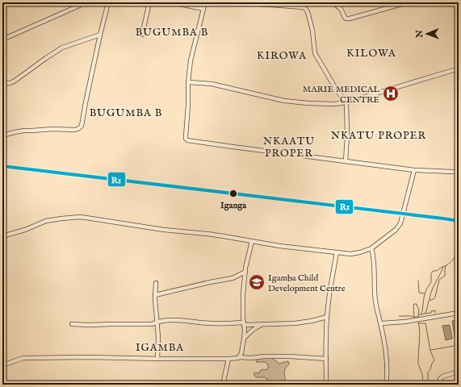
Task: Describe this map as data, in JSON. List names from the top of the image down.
{
  "districts": [
    "BUGUMBA B",
    "KILOWA",
    "KIROWA",
    "BUGUMBA B",
    "NKATU PROPER",
    "NKAATU PROPER",
    "IGAMBA"
  ],
  "places": {
    "hospital": ["MARIE MEDICAL CENTRE"],
    "other": ["Iganga"],
    "school or university": ["Igamba Child Development Centre"]
  },
  "lines": ["transit line R1"],
  "north": "left"
}
